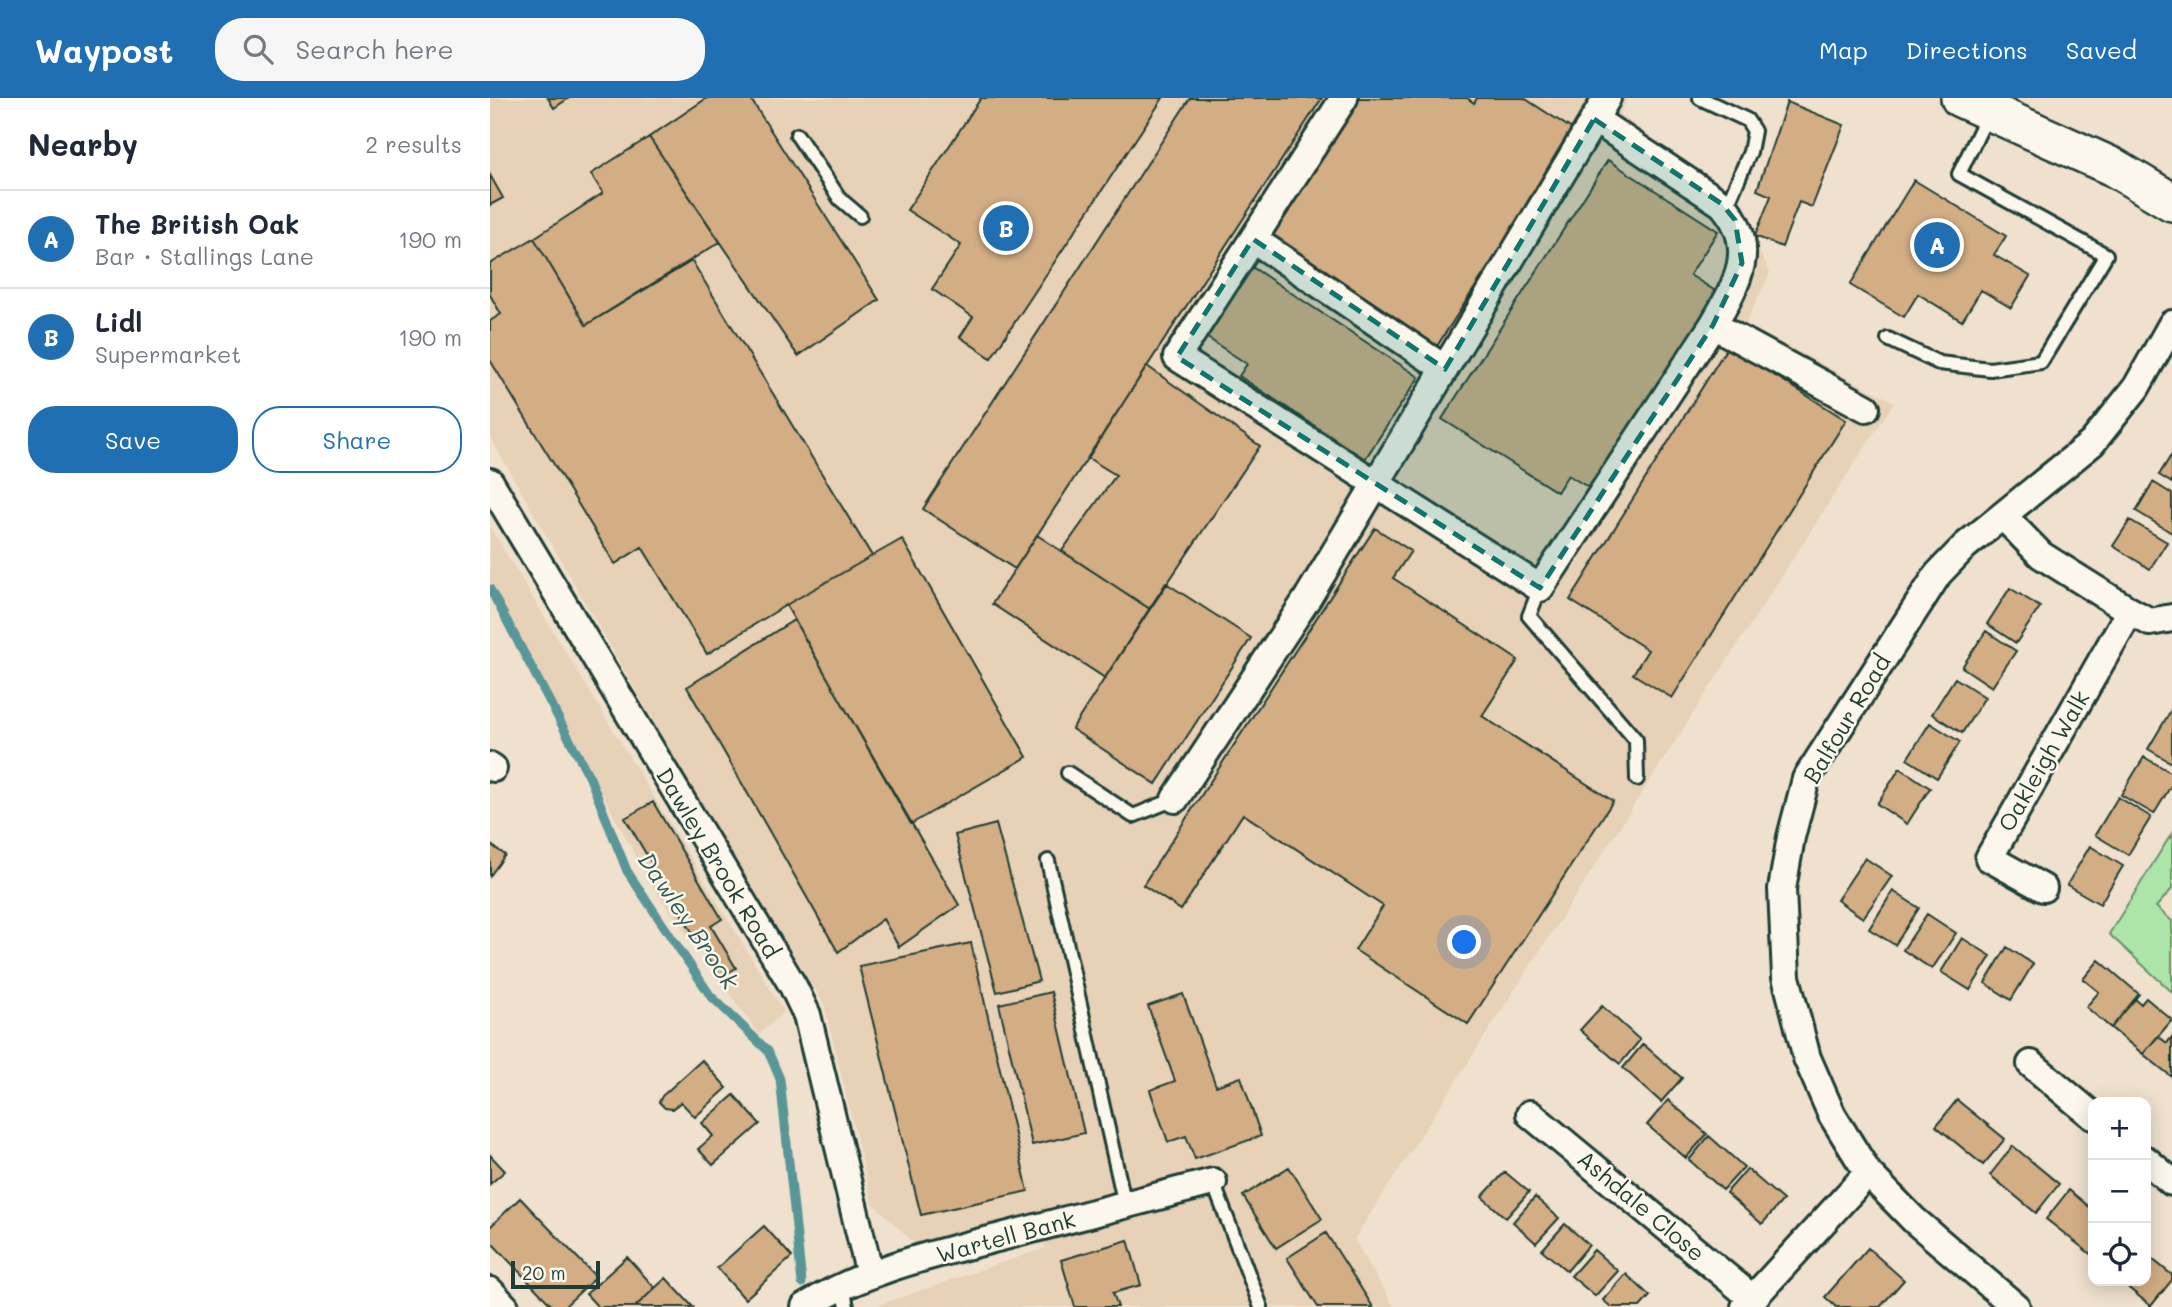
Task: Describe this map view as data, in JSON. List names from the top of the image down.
{
  "streets": {
    "street": [
      "Balfour Road",
      "Oakleigh Walk",
      "Dawley Brook Road",
      "Ashdale Close",
      "Wartell Bank"
    ]
  },
  "crossings": [
    ["Dawley Brook Road", "Wartell Bank"]
  ],
  "water": ["Dawley Brook"],
  "scale_bar": "20 m",
  "page": {
    "header": "Waypost",
    "search": "Search here",
    "nav": ["Map", "Directions", "Saved"],
    "heading": ["Nearby", "2 results"],
    "list": [
      {
        "mark": "A",
        "name": "The British Oak",
        "note": "Bar · Stallings Lane",
        "value": "190 m"
      },
      {
        "mark": "B",
        "name": "Lidl",
        "note": "Supermarket",
        "value": "190 m"
      }
    ],
    "pins": ["B", "A"],
    "buttons": ["Save", "Share"],
    "map_buttons": ["+", "−"],
    "scale": "20 m"
  }
}
